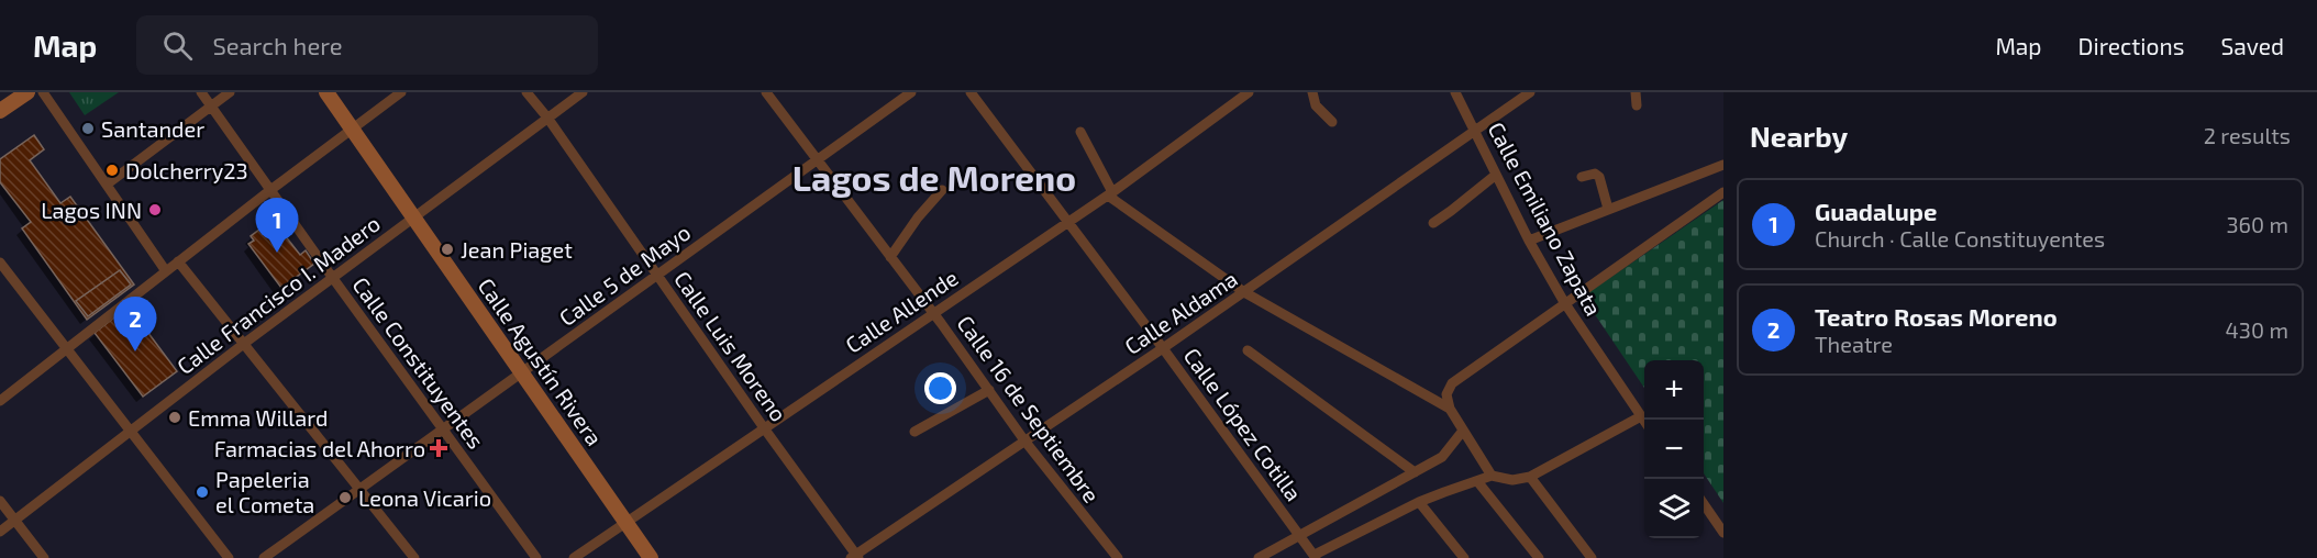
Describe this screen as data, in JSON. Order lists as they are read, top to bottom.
{
  "streets": {
    "main road": ["Calle Agustín Rivera"],
    "street": [
      "Calle Emiliano Zapata",
      "Calle 5 de Mayo",
      "Calle Francisco I. Madero",
      "Calle Allende",
      "Calle Aldama",
      "Calle Luis Moreno",
      "Calle Constituyentes",
      "Calle 16 de Septiembre",
      "Calle López Cotilla"
    ]
  },
  "crossings": [
    ["Calle Emiliano Zapata", "Calle Aldama"],
    ["Calle 5 de Mayo", "Calle Luis Moreno"],
    ["Calle 5 de Mayo", "Calle Agustín Rivera"],
    ["Calle 5 de Mayo", "Calle Constituyentes"],
    ["Calle 5 de Mayo", "Calle 16 de Septiembre"],
    ["Calle Francisco I. Madero", "Calle Luis Moreno"],
    ["Calle Francisco I. Madero", "Calle Agustín Rivera"],
    ["Calle Francisco I. Madero", "Calle Constituyentes"],
    ["Calle Allende", "Calle Luis Moreno"],
    ["Calle Allende", "Calle Agustín Rivera"],
    ["Calle Allende", "Calle 16 de Septiembre"],
    ["Calle Allende", "Calle López Cotilla"],
    ["Calle Aldama", "Calle Luis Moreno"],
    ["Calle Aldama", "Calle 16 de Septiembre"],
    ["Calle Aldama", "Calle López Cotilla"]
  ],
  "districts": ["Lagos de Moreno"],
  "places": {
    "other": [
      "Santander",
      "Dolcherry23",
      "Lagos INN",
      "Jean Piaget",
      "Emma Willard",
      "Papeleria el Cometa",
      "Leona Vicario"
    ],
    "health": ["Farmacias del Ahorro"]
  },
  "page": {
    "header": "Map",
    "search": "Search here",
    "nav": ["Map", "Directions", "Saved"],
    "heading": ["Nearby", "2 results"],
    "list": [
      {
        "mark": "1",
        "name": "Guadalupe",
        "note": "Church · Calle Constituyentes",
        "value": "360 m"
      },
      {
        "mark": "2",
        "name": "Teatro Rosas Moreno",
        "note": "Theatre",
        "value": "430 m"
      }
    ],
    "pins": ["1", "2"],
    "map_buttons": ["+", "−"]
  }
}
